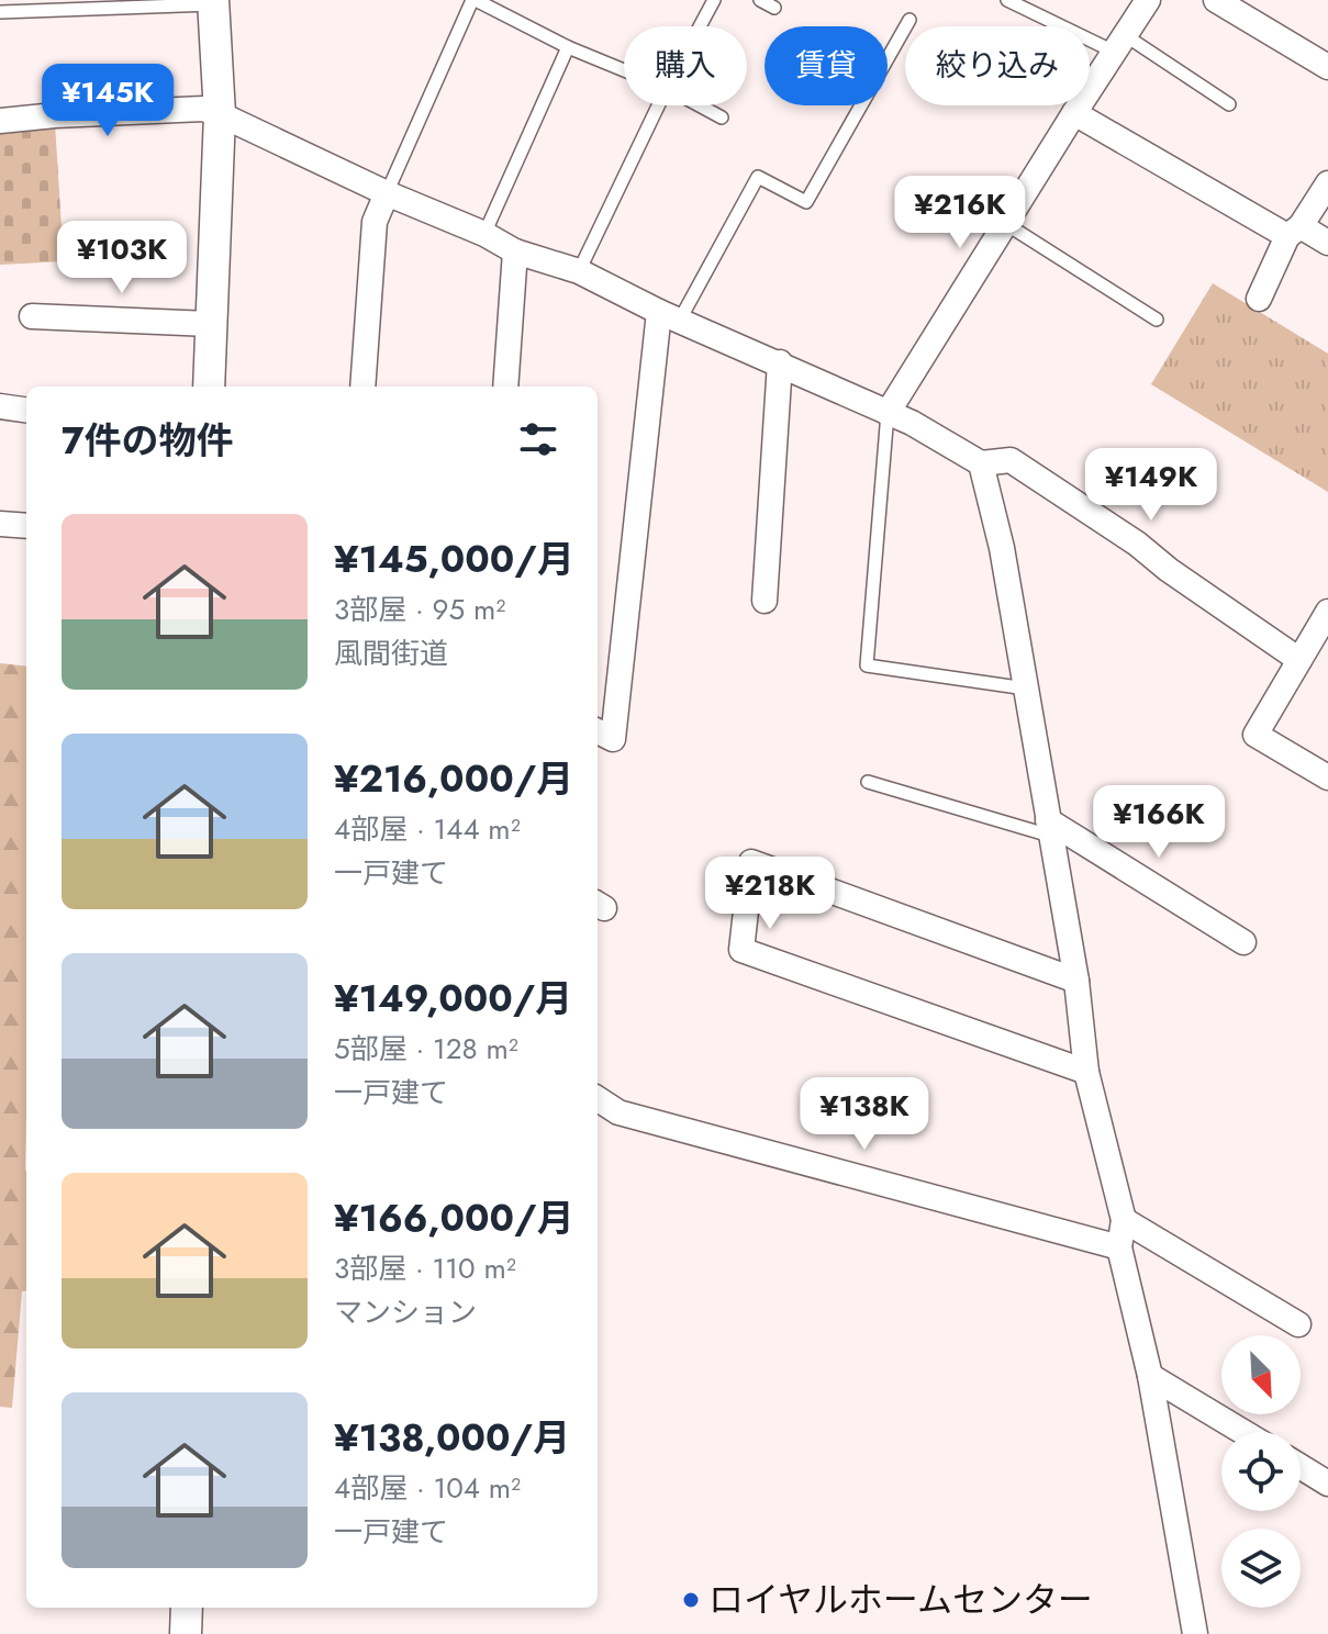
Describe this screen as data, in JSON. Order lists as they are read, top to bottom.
{
  "places": ["ロイヤルホームセンター"],
  "north": "bottom right",
  "page": {
    "chip": ["購入", "賃貸", "絞り込み"],
    "price": [
      "¥145K",
      "¥216K",
      "¥103K",
      "¥149K",
      "¥166K",
      "¥218K",
      "¥138K"
    ],
    "heading": "7件の物件",
    "list": [
      {
        "name": "¥145,000/月",
        "note": "3部屋 · 95 m² · 風間街道"
      },
      {
        "name": "¥216,000/月",
        "note": "4部屋 · 144 m² · 一戸建て"
      },
      {
        "name": "¥149,000/月",
        "note": "5部屋 · 128 m² · 一戸建て"
      },
      {
        "name": "¥166,000/月",
        "note": "3部屋 · 110 m² · マンション"
      },
      {
        "name": "¥138,000/月",
        "note": "4部屋 · 104 m² · 一戸建て"
      }
    ]
  }
}
